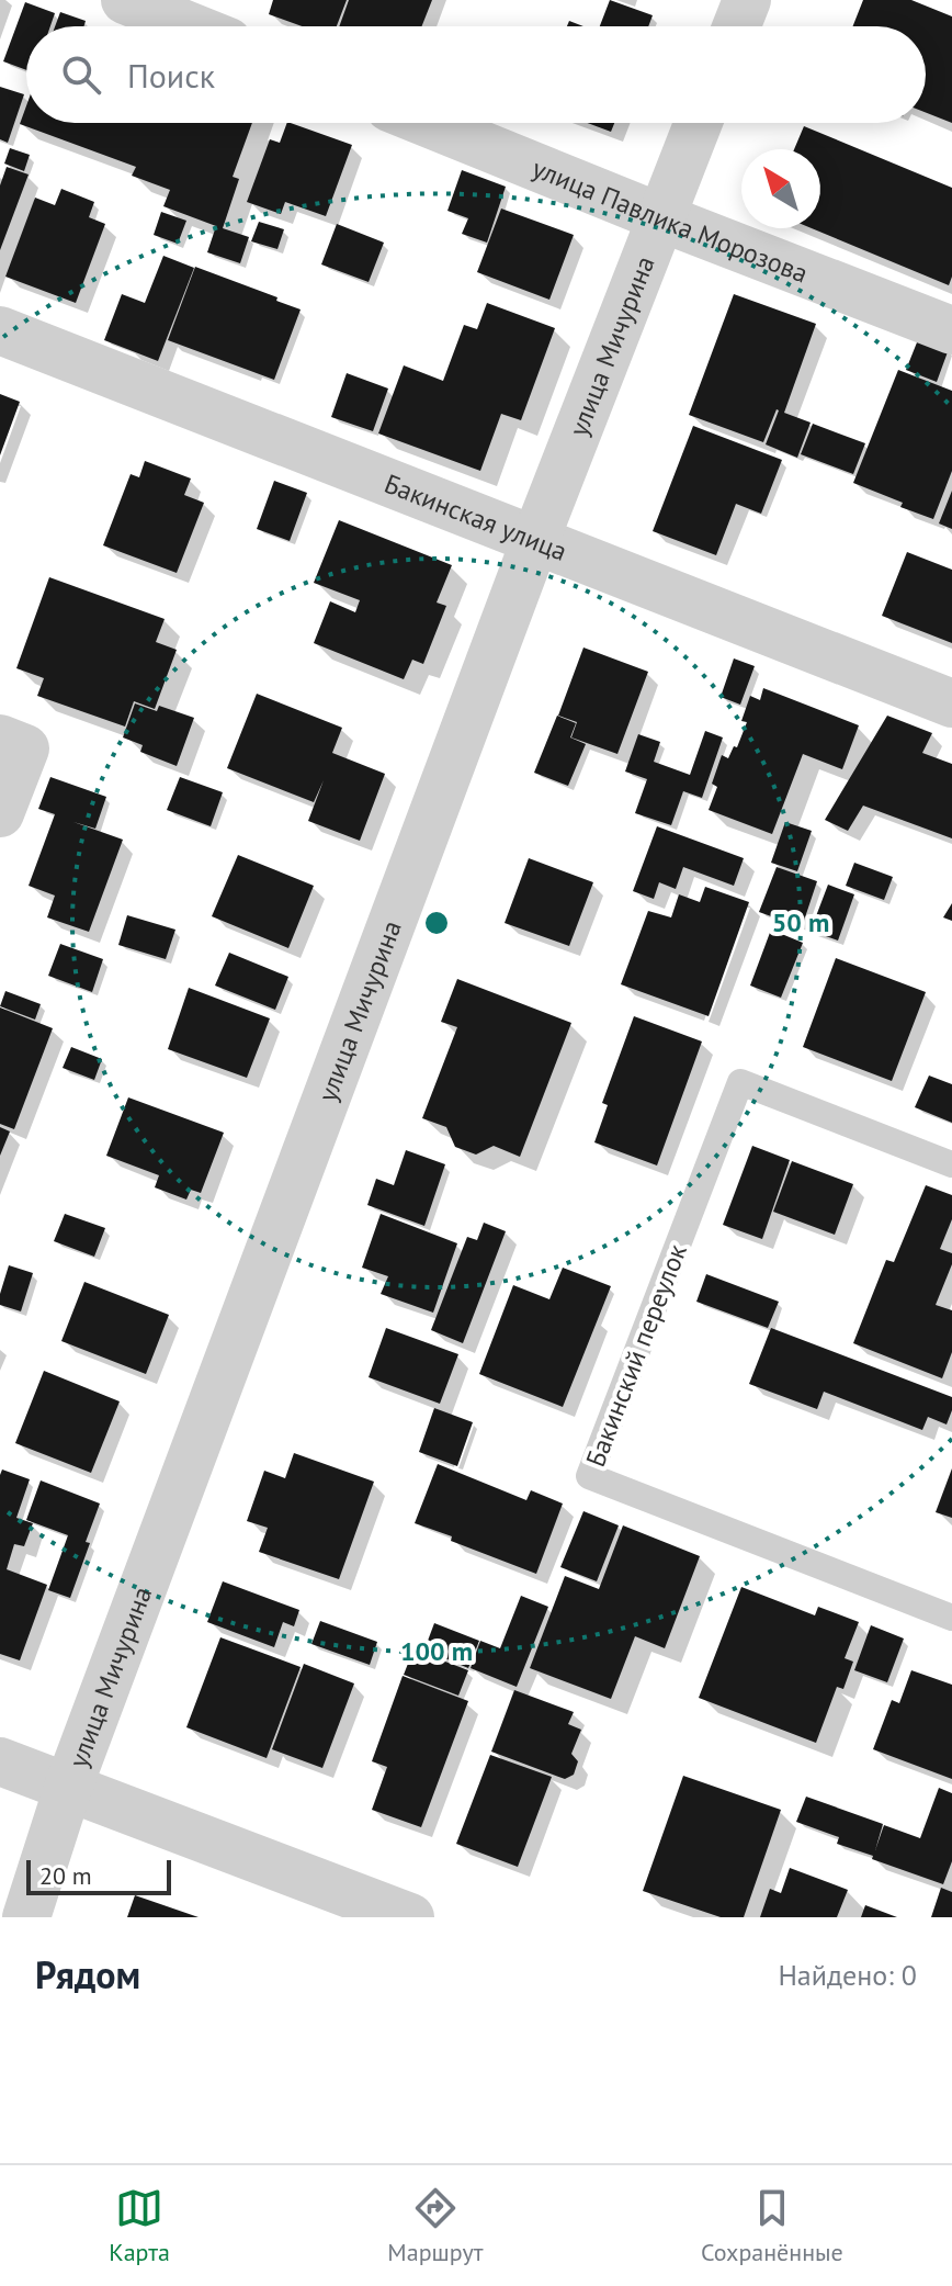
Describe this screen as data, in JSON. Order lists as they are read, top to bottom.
{
  "streets": {
    "street": ["улица Павлика Морозова", "улица Мичурина", "Бакинская улица"],
    "lane": ["Бакинский переулок"]
  },
  "crossings": [
    ["улица Павлика Морозова", "улица Мичурина"],
    ["улица Мичурина", "Бакинская улица"]
  ],
  "scale_bar": "20 m",
  "north": "top left",
  "page": {
    "search": "Поиск",
    "scale": "20 m",
    "heading": ["Рядом", "Найдено: 0"],
    "nav": ["Карта", "Маршрут", "Сохранённые"]
  },
  "rings": ["50 m", "100 m"]
}
